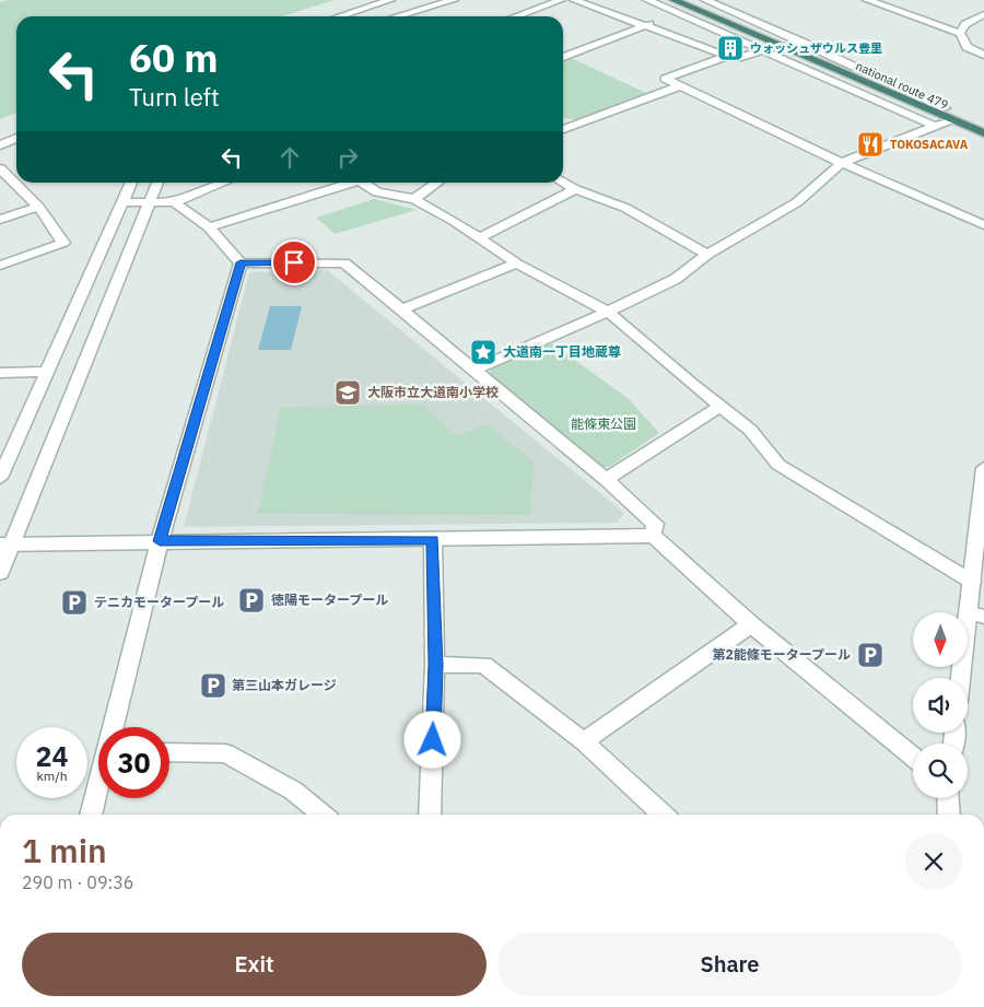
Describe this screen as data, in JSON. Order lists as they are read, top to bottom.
{
  "streets": {
    "highway": ["national route 479"]
  },
  "parks": ["能條東公園"],
  "places": {
    "building": ["ウォッシュザウルス豊里"],
    "restaurant": ["TOKOSACAVA"],
    "place": ["大道南一丁目地蔵尊"],
    "school or university": ["大阪市立大道南小学校"],
    "parking": [
      "徳陽モータープール",
      "テニカモータープール",
      "第2能條モータープール",
      "第三山本ガレージ"
    ]
  },
  "north": "bottom",
  "page": {
    "turn": ["60 m", "Turn left"],
    "speed": "24 km/h",
    "limit": "30",
    "heading": ["1 min", "290 m · 09:36"],
    "buttons": ["Exit", "Share"]
  }
}
